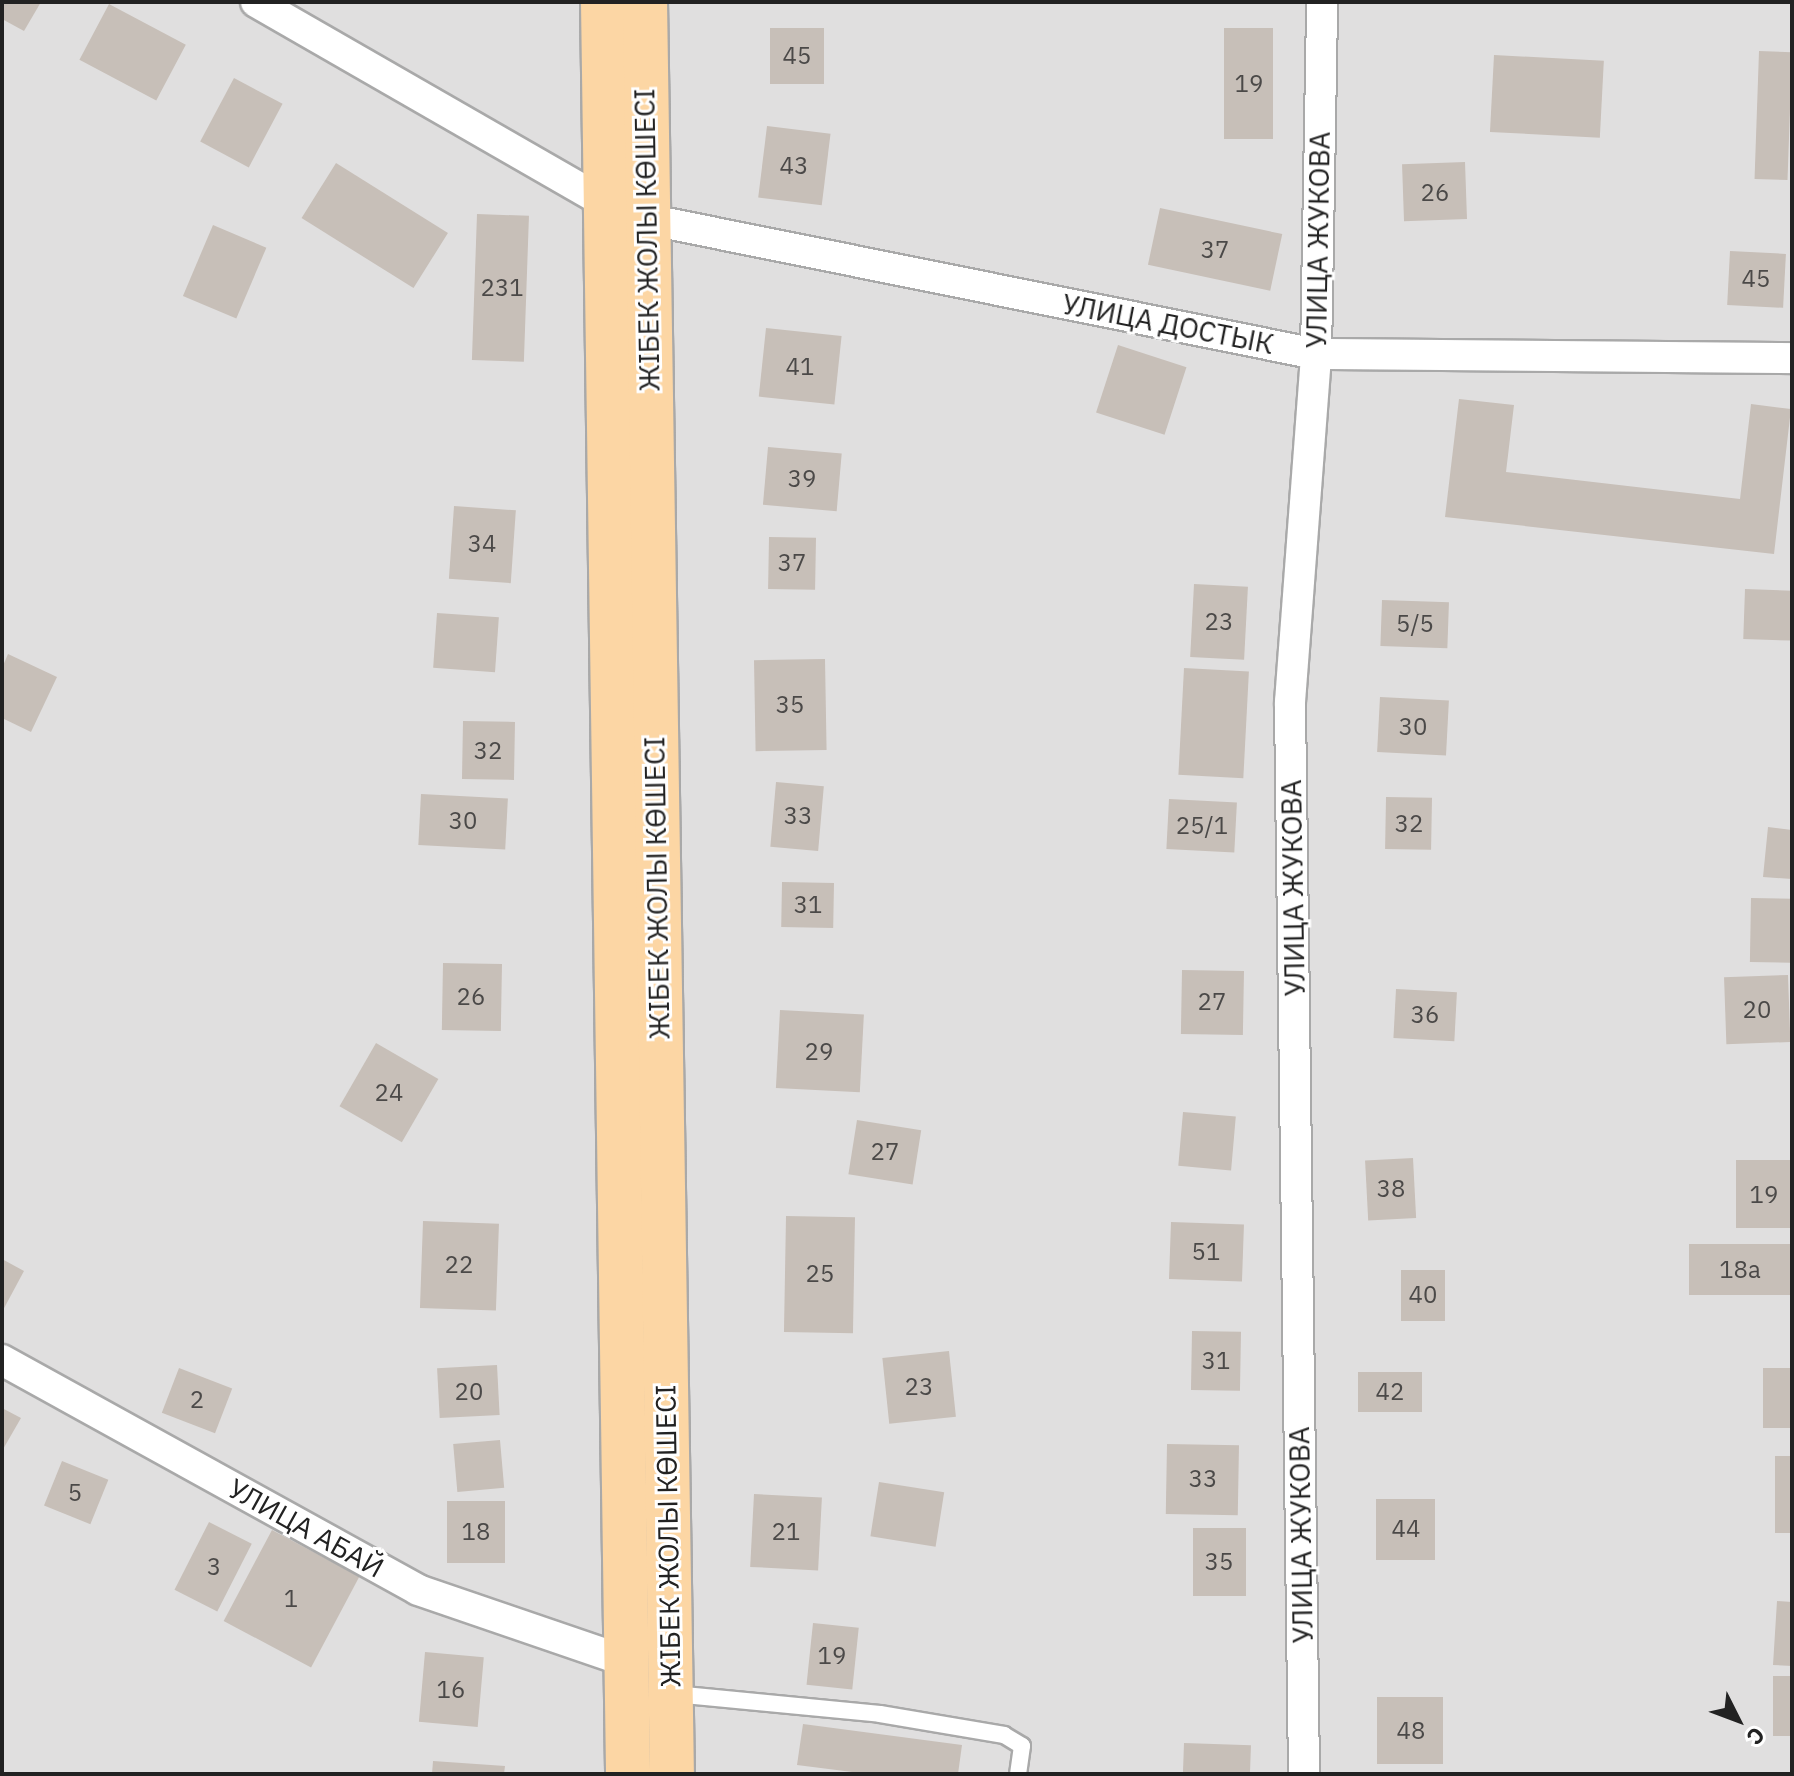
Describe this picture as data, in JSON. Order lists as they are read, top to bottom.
{
  "streets": {
    "main road": ["ЖІБЕК ЖОЛЫ КӨШЕСІ"],
    "street": ["УЛИЦА ЖУКОВА", "УЛИЦА ДОСТЫК", "УЛИЦА АБАЙ"]
  },
  "crossings": [
    ["ЖІБЕК ЖОЛЫ КӨШЕСІ", "УЛИЦА ДОСТЫК"],
    ["ЖІБЕК ЖОЛЫ КӨШЕСІ", "УЛИЦА АБАЙ"],
    ["УЛИЦА ЖУКОВА", "УЛИЦА ДОСТЫК"]
  ],
  "house_numbers": [
    "45",
    "19",
    "43",
    "26",
    "37",
    "45",
    "231",
    "41",
    "39",
    "34",
    "37",
    "23",
    "5/5",
    "35",
    "30",
    "32",
    "33",
    "30",
    "32",
    "25/1",
    "31",
    "26",
    "27",
    "20",
    "36",
    "29",
    "24",
    "27",
    "38",
    "19",
    "51",
    "22",
    "18а",
    "25",
    "40",
    "31",
    "23",
    "20",
    "42",
    "2",
    "33",
    "5",
    "44",
    "18",
    "21",
    "35",
    "3",
    "1",
    "19",
    "16",
    "48"
  ],
  "north": "bottom right"
}
